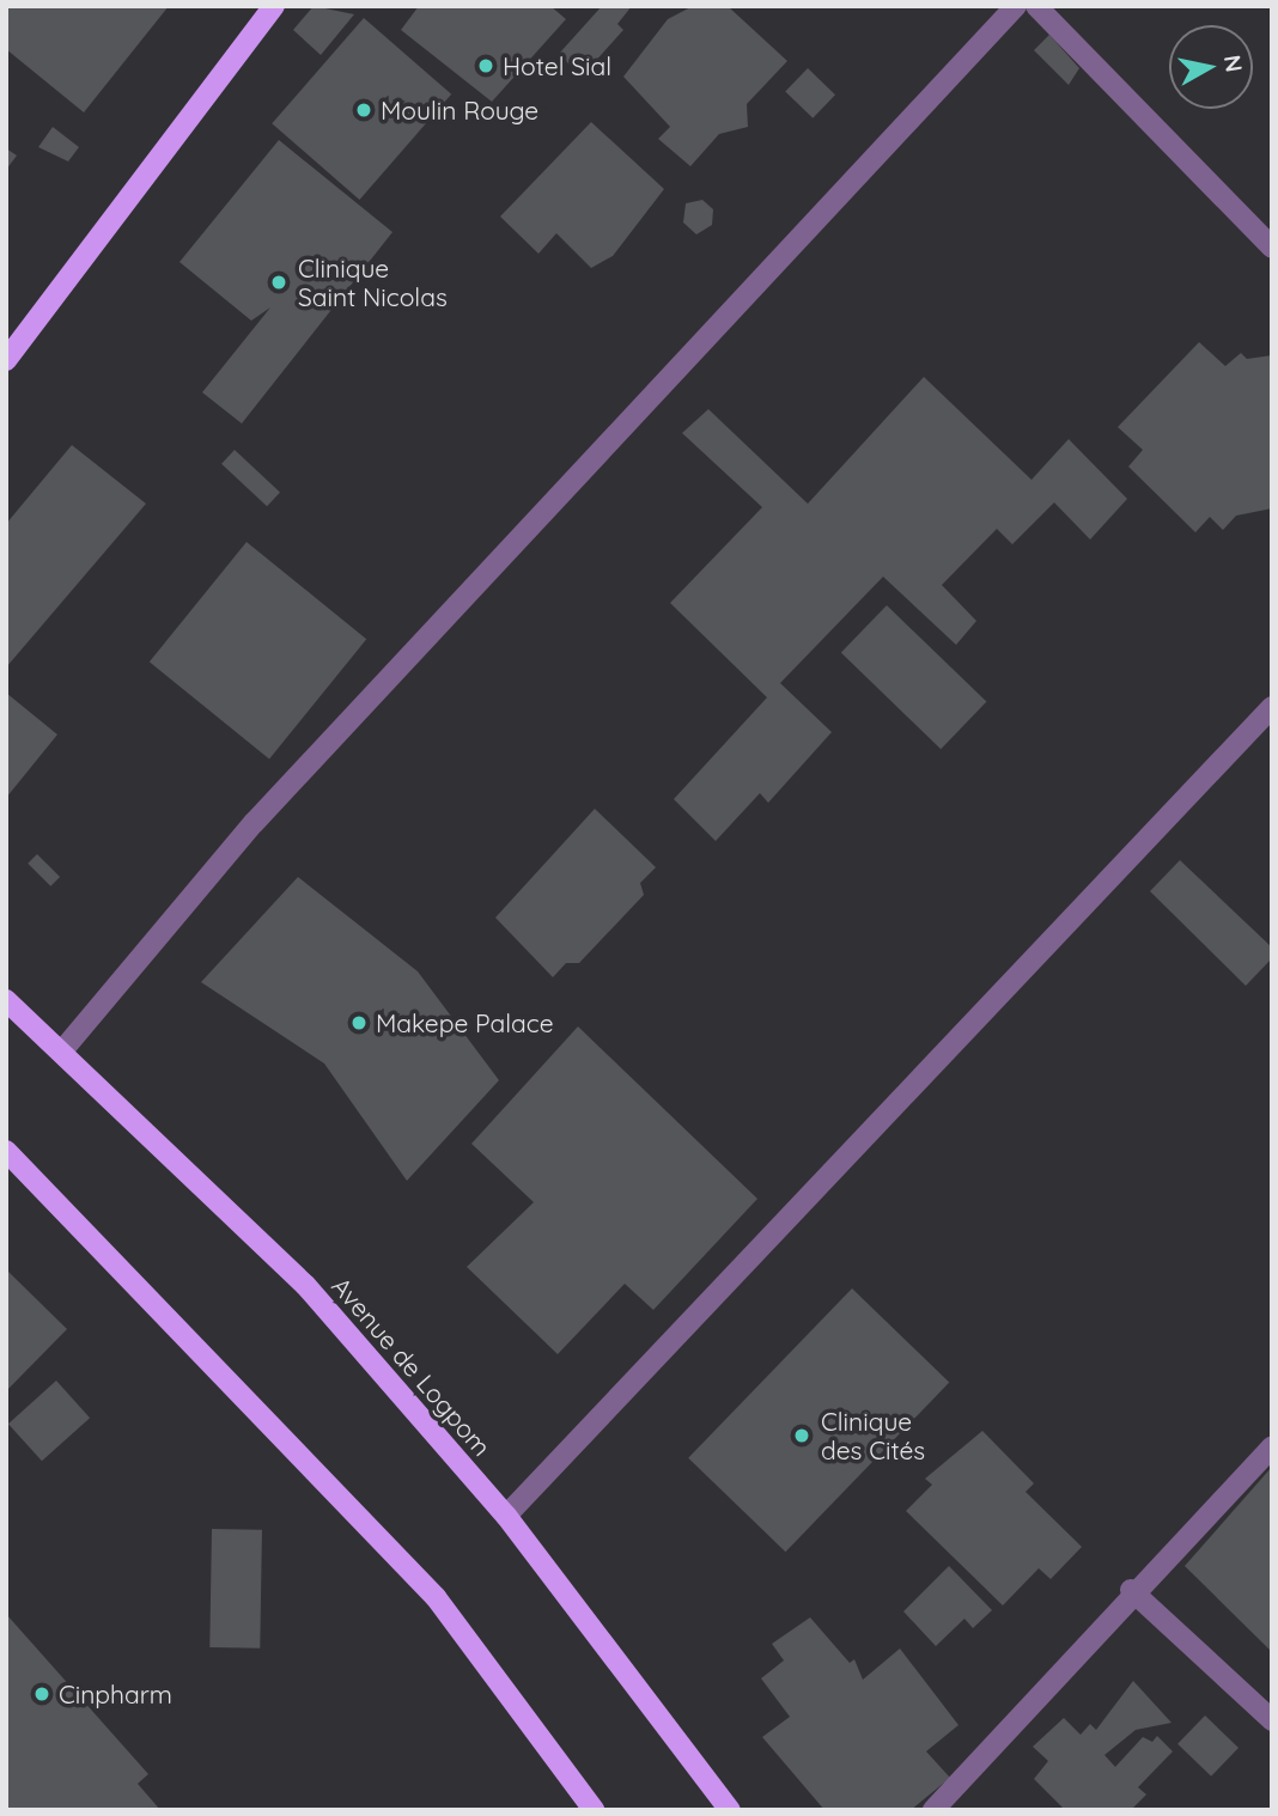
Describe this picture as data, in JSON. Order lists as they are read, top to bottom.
{
  "streets": {
    "main road": ["Avenue de Logpom"]
  },
  "places": [
    "Hotel Sial",
    "Moulin Rouge",
    "Clinique Saint Nicolas",
    "Makepe Palace",
    "Clinique des Cités",
    "Cinpharm"
  ],
  "north": "right"
}
